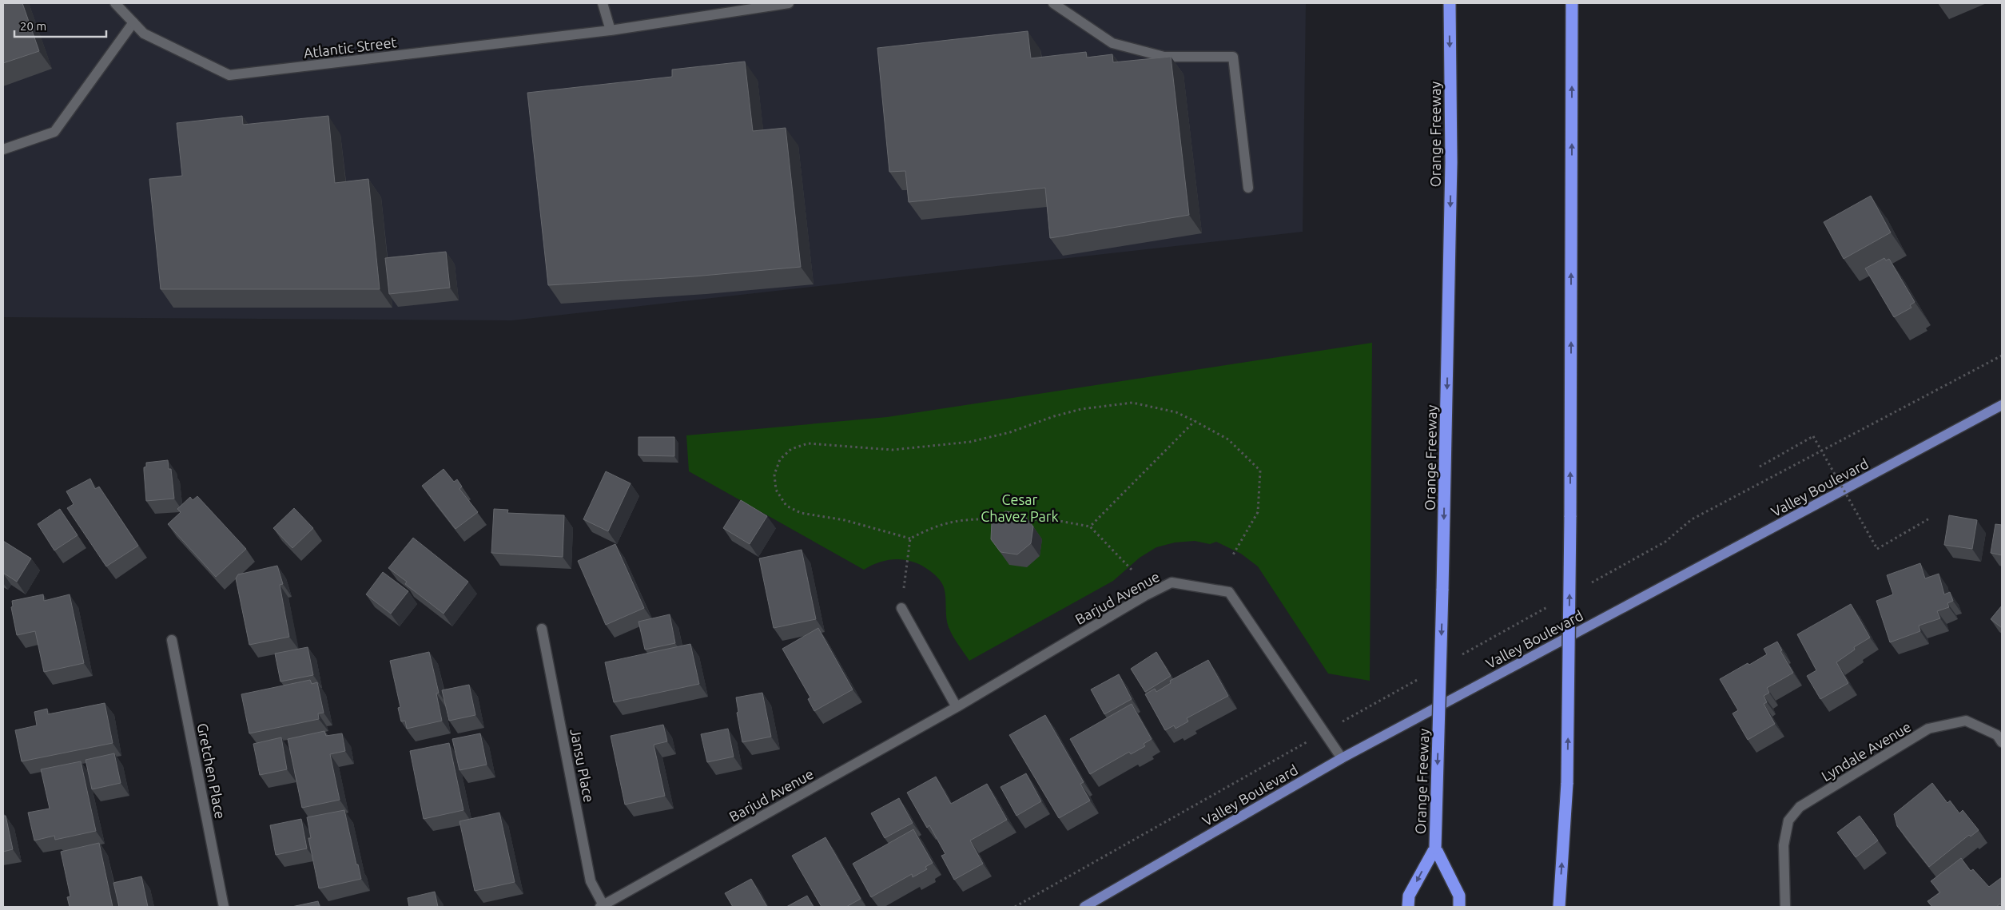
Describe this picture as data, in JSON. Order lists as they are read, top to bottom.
{
  "streets": {
    "highway": ["Orange Freeway"],
    "main road": ["Valley Boulevard"],
    "street": [
      "Atlantic Street",
      "Barjud Avenue",
      "Lyndale Avenue",
      "Jansu Place",
      "Gretchen Place"
    ]
  },
  "crossings": [
    ["Valley Boulevard", "Barjud Avenue"],
    ["Barjud Avenue", "Jansu Place"]
  ],
  "one_way": ["Orange Freeway"],
  "parks": ["Cesar Chavez Park"],
  "scale_bar": "20 m"
}
